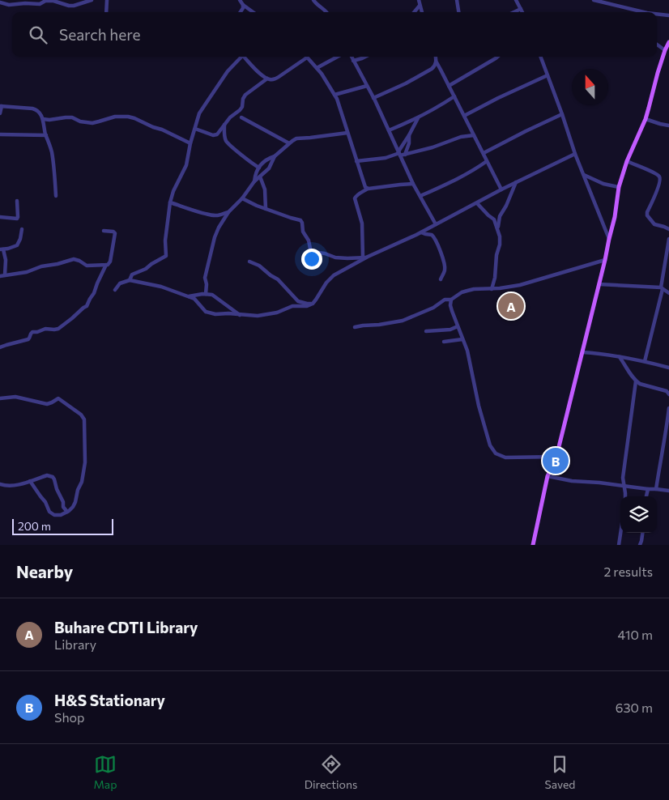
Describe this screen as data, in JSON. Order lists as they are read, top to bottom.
{
  "scale_bar": "200 m",
  "north": "top",
  "page": {
    "search": "Search here",
    "pins": ["A", "B"],
    "scale": "200 m",
    "heading": ["Nearby", "2 results"],
    "list": [
      {
        "mark": "A",
        "name": "Buhare CDTI Library",
        "note": "Library",
        "value": "410 m"
      },
      {
        "mark": "B",
        "name": "H&S Stationary",
        "note": "Shop",
        "value": "630 m"
      }
    ],
    "nav": ["Map", "Directions", "Saved"]
  }
}
